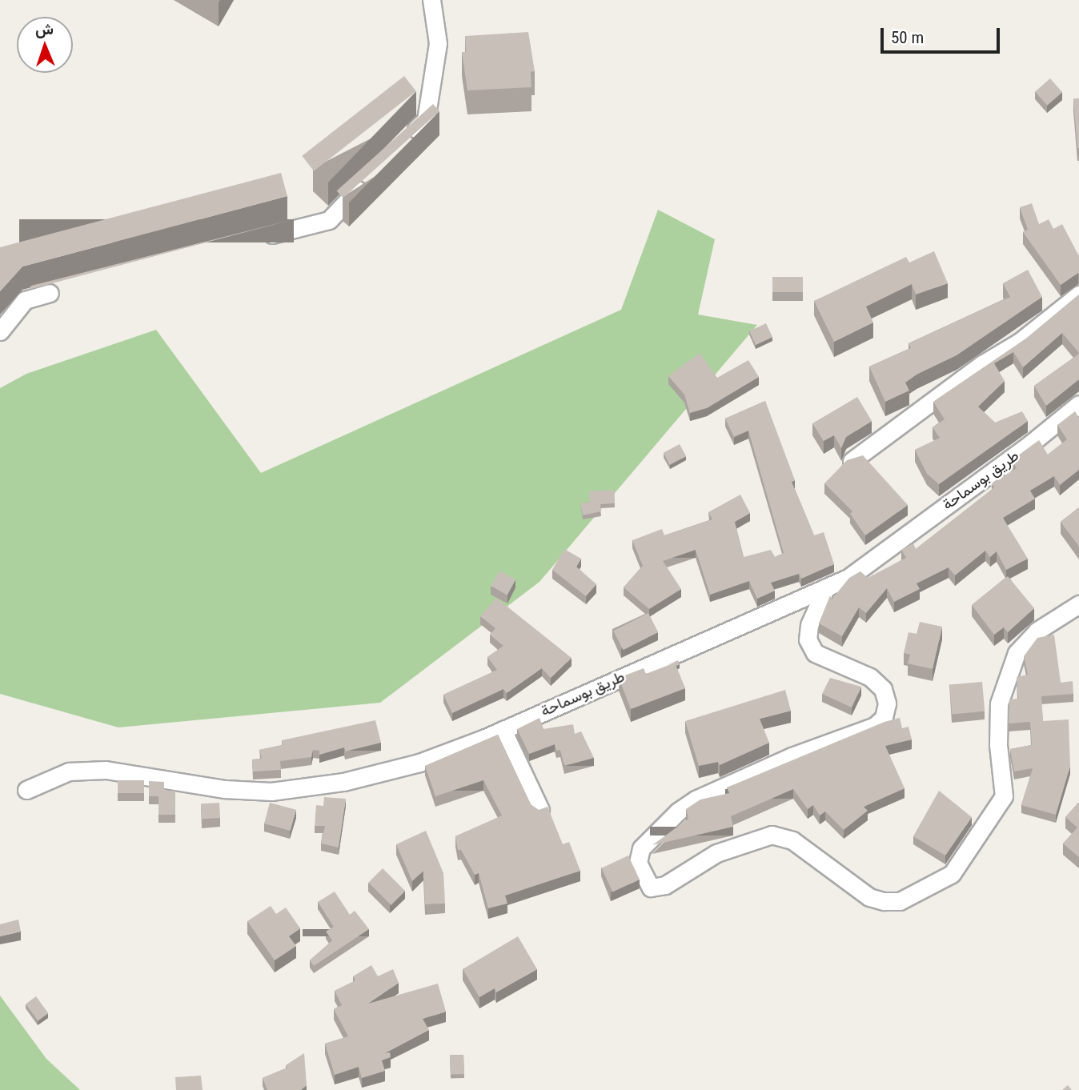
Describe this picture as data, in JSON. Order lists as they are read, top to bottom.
{
  "streets": {
    "street": ["طريق بوسماحة"]
  },
  "scale_bar": "50 m",
  "north": "top"
}
